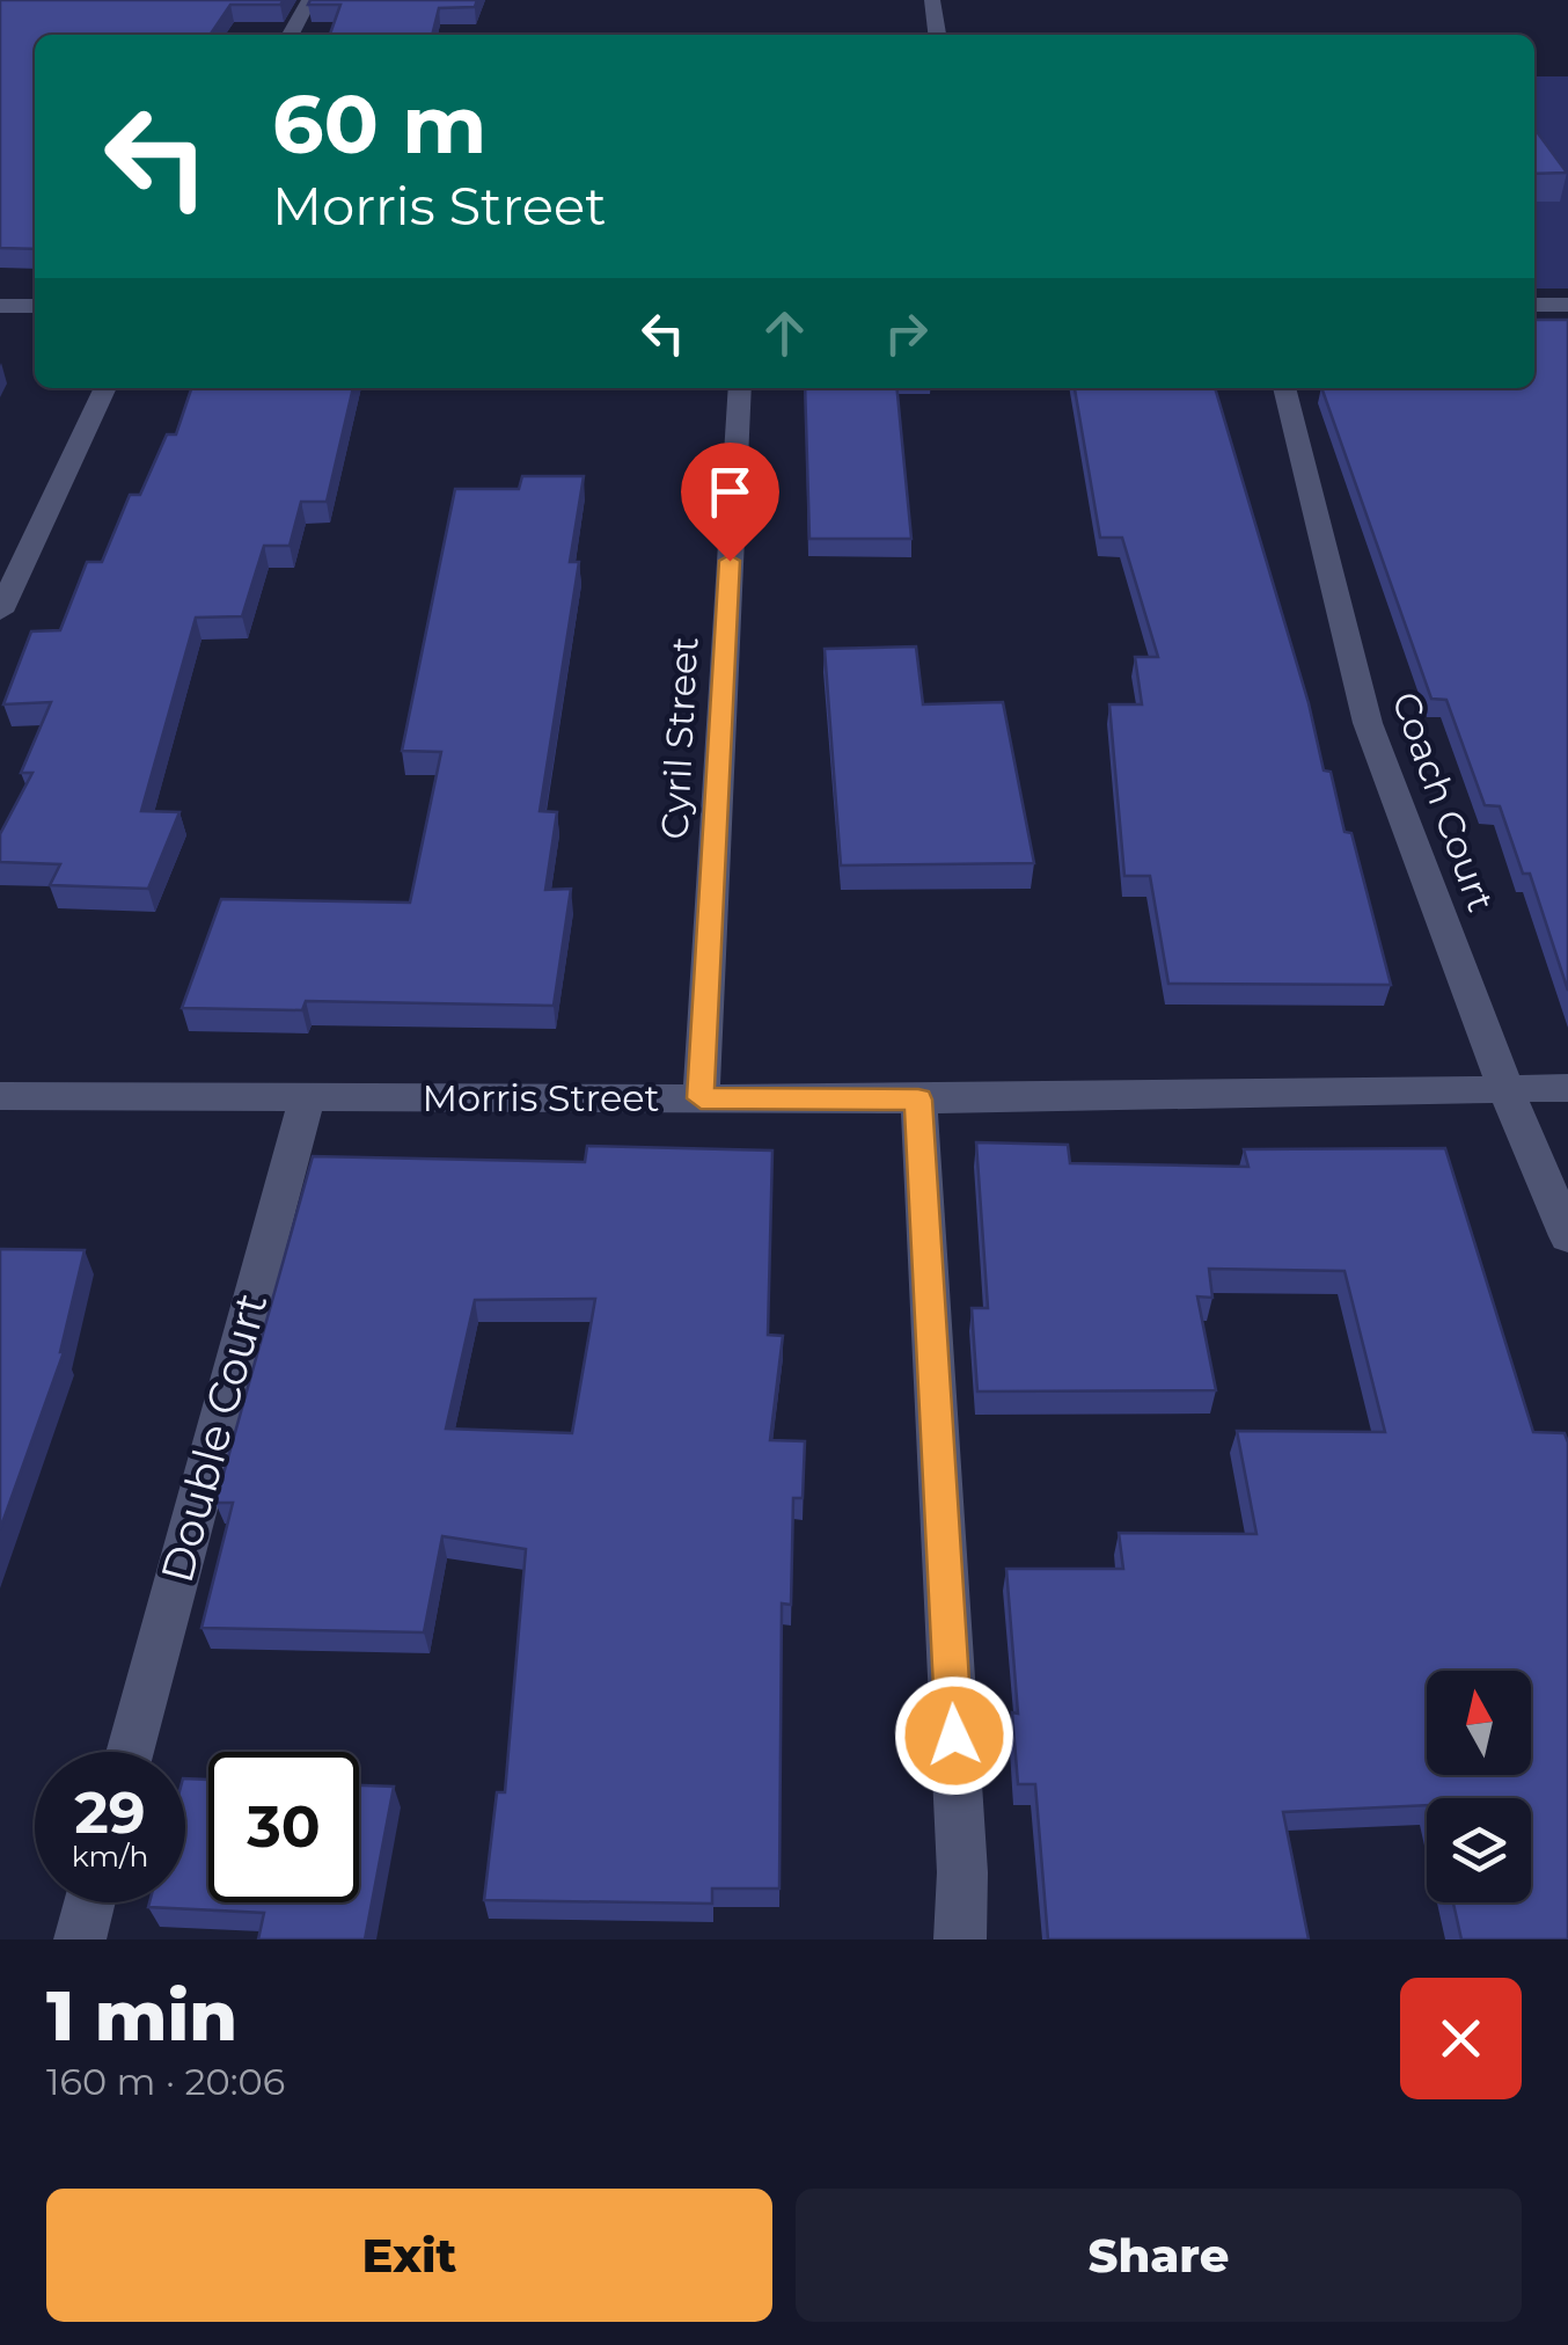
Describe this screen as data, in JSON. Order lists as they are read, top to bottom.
{
  "streets": {
    "street": [
      "Cyril Street",
      "Coach Court",
      "Morris Street",
      "Double Court"
    ]
  },
  "crossings": [
    ["Cyril Street", "Morris Street"],
    ["Coach Court", "Morris Street"],
    ["Morris Street", "Double Court"]
  ],
  "north": "top",
  "page": {
    "turn": ["60 m", "Morris Street"],
    "speed": "29 km/h",
    "limit": "30",
    "heading": ["1 min", "160 m · 20:06"],
    "buttons": ["Exit", "Share"]
  }
}
